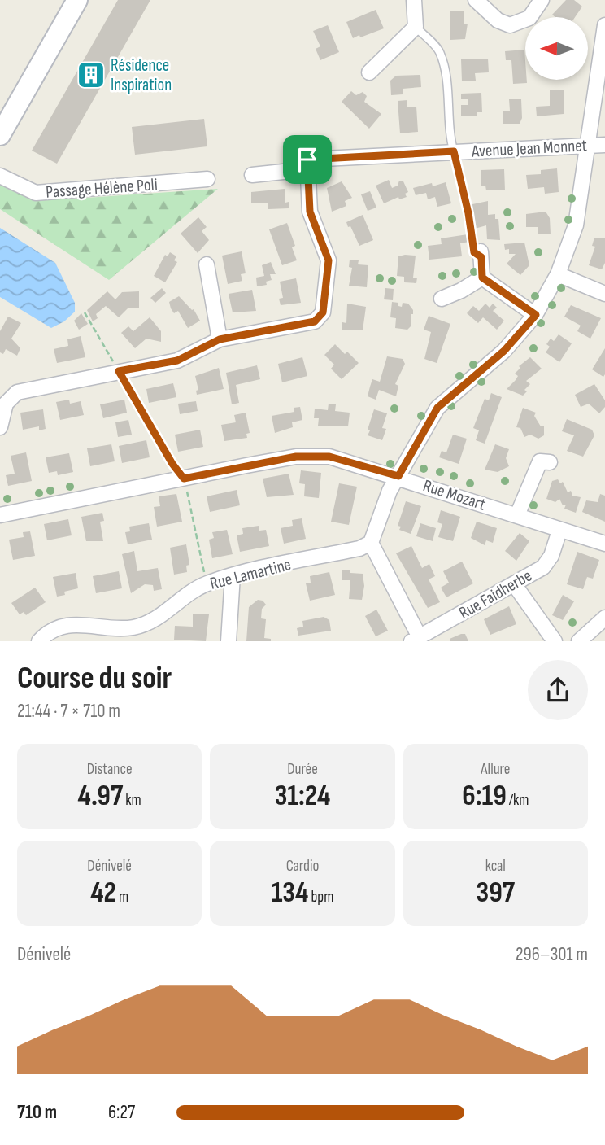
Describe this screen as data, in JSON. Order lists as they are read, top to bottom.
{
  "streets": {
    "street": [
      "Avenue Jean Monnet",
      "Passage Hélène Poli",
      "Rue Mozart",
      "Rue Lamartine",
      "Rue Faidherbe"
    ]
  },
  "crossings": [
    ["Rue Mozart", "Rue Faidherbe"]
  ],
  "places": {
    "building": ["Résidence Inspiration"]
  },
  "north": "left",
  "page": {
    "heading": ["Course du soir", "21:44 · 7 × 710 m"],
    "stats": [
      ["Distance", "4.97 km"],
      ["Durée", "31:24"],
      ["Allure", "6:19 /km"],
      ["Dénivelé", "42 m"],
      ["Cardio", "134 bpm"],
      ["kcal", "397"]
    ],
    "chart": ["Dénivelé", "296–301 m"],
    "list": [
      {
        "name": "710 m",
        "note": "6:27"
      }
    ]
  }
}
